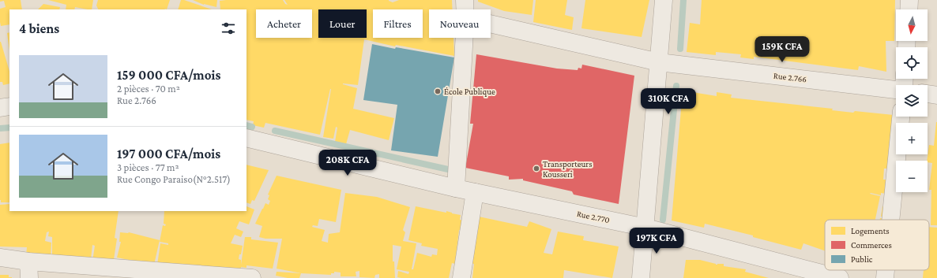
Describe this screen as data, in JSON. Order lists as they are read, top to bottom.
{
  "streets": {
    "street": ["Rue 2.766", "Rue 2.770"]
  },
  "places": ["École Publique", "Transporteurs Kousseri"],
  "legend": ["Logements", "Commerces", "Public"],
  "north": "bottom",
  "page": {
    "map_buttons": ["+", "−"],
    "chip": [
      "Acheter",
      "Louer",
      "Filtres",
      "Nouveau"
    ],
    "heading": "4 biens",
    "price": [
      "159K CFA",
      "310K CFA",
      "208K CFA",
      "197K CFA"
    ],
    "list": [
      {
        "name": "159 000 CFA/mois",
        "note": "2 pièces · 70 m² · Rue 2.766"
      },
      {
        "name": "197 000 CFA/mois",
        "note": "3 pièces · 77 m² · Rue Congo Paraiso(N°2.517)"
      }
    ]
  }
}
